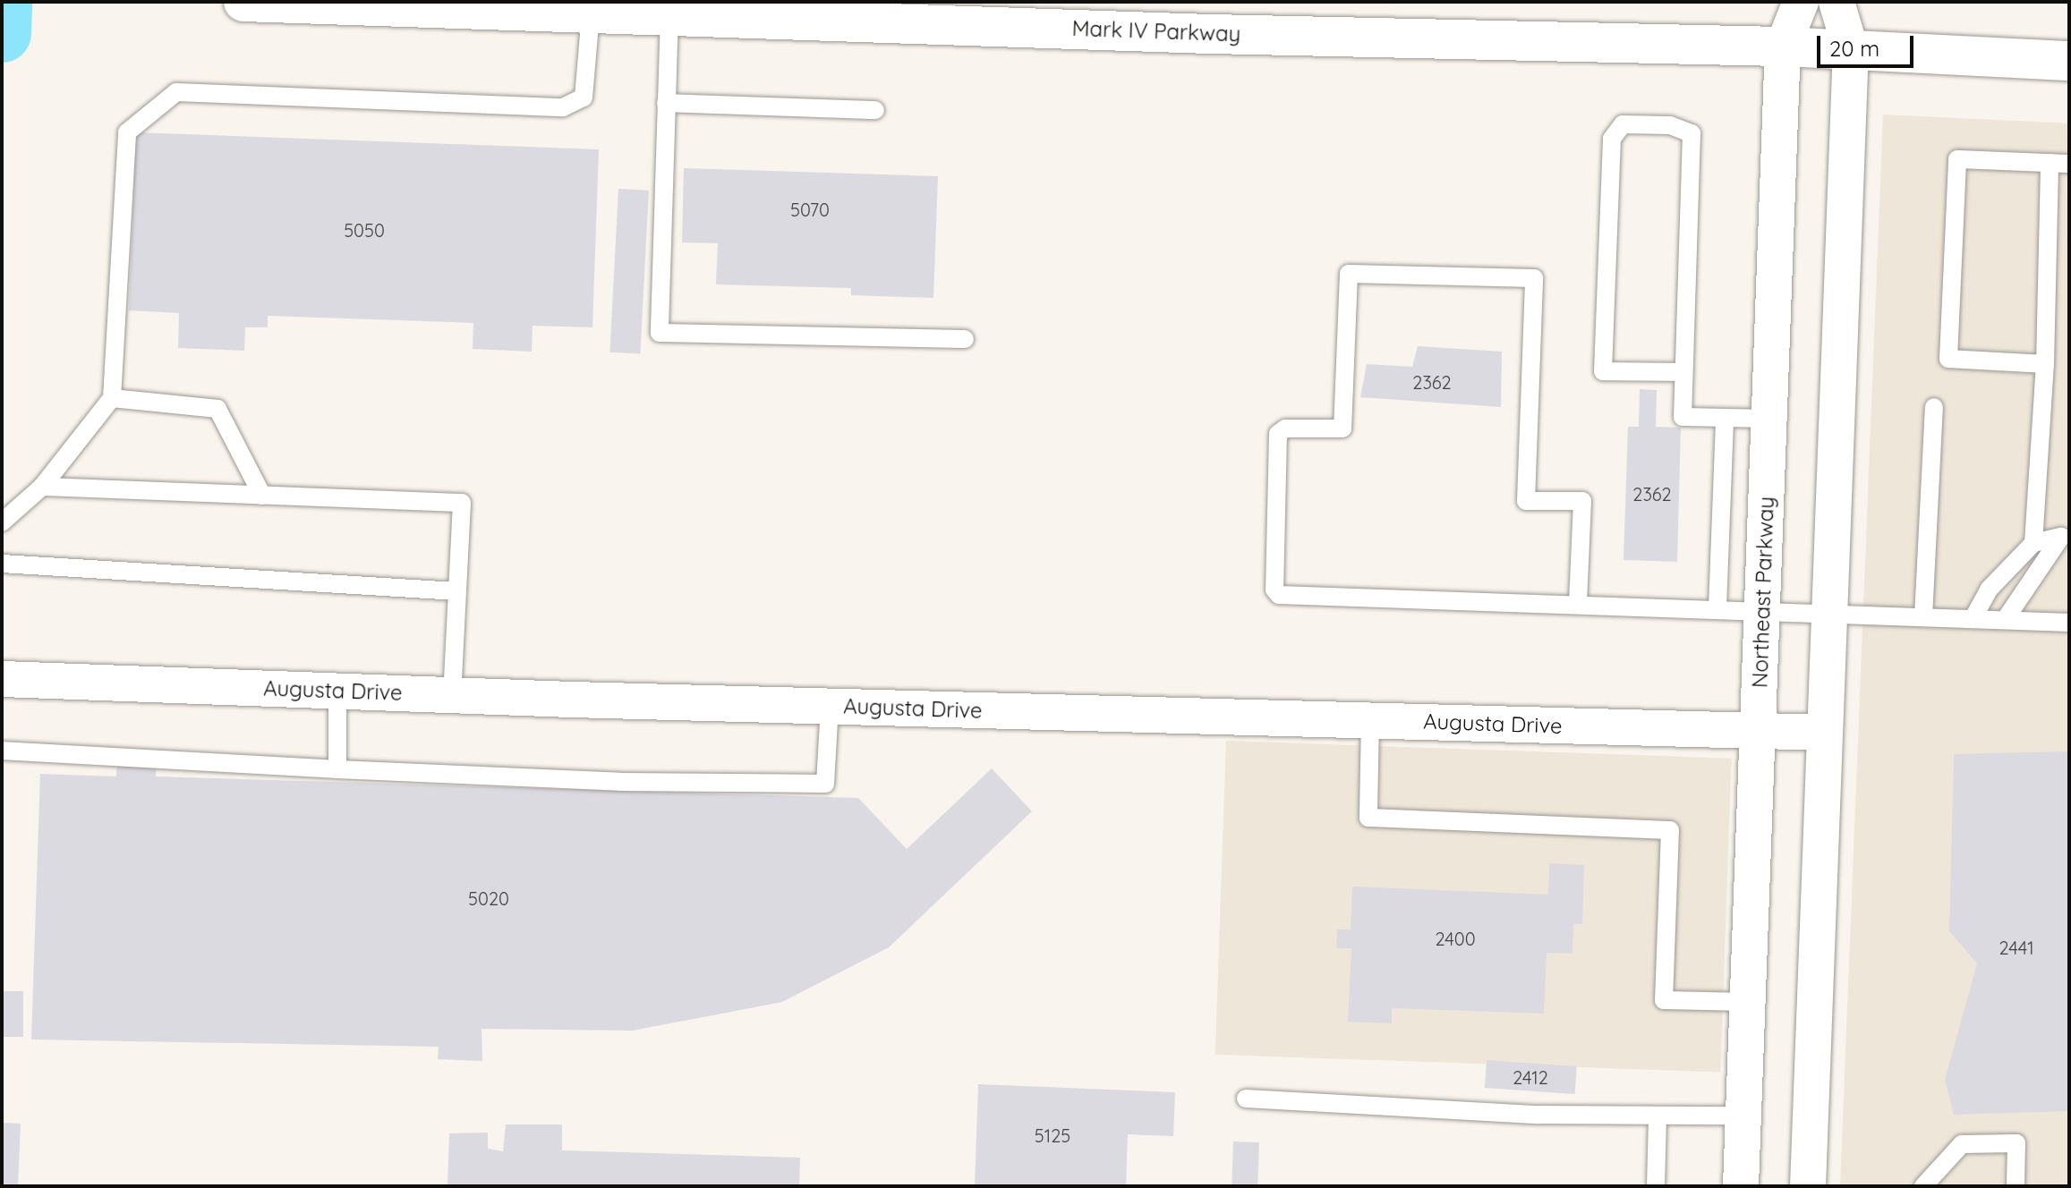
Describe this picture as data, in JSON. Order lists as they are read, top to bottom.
{
  "streets": {
    "main road": ["Mark IV Parkway"],
    "street": ["Northeast Parkway", "Augusta Drive"]
  },
  "crossings": [
    ["Mark IV Parkway", "Northeast Parkway"],
    ["Northeast Parkway", "Augusta Drive"]
  ],
  "house_numbers": [
    "5070",
    "5050",
    "2362",
    "2362",
    "5020",
    "2400",
    "2441",
    "2412",
    "5125"
  ],
  "scale_bar": "20 m"
}
